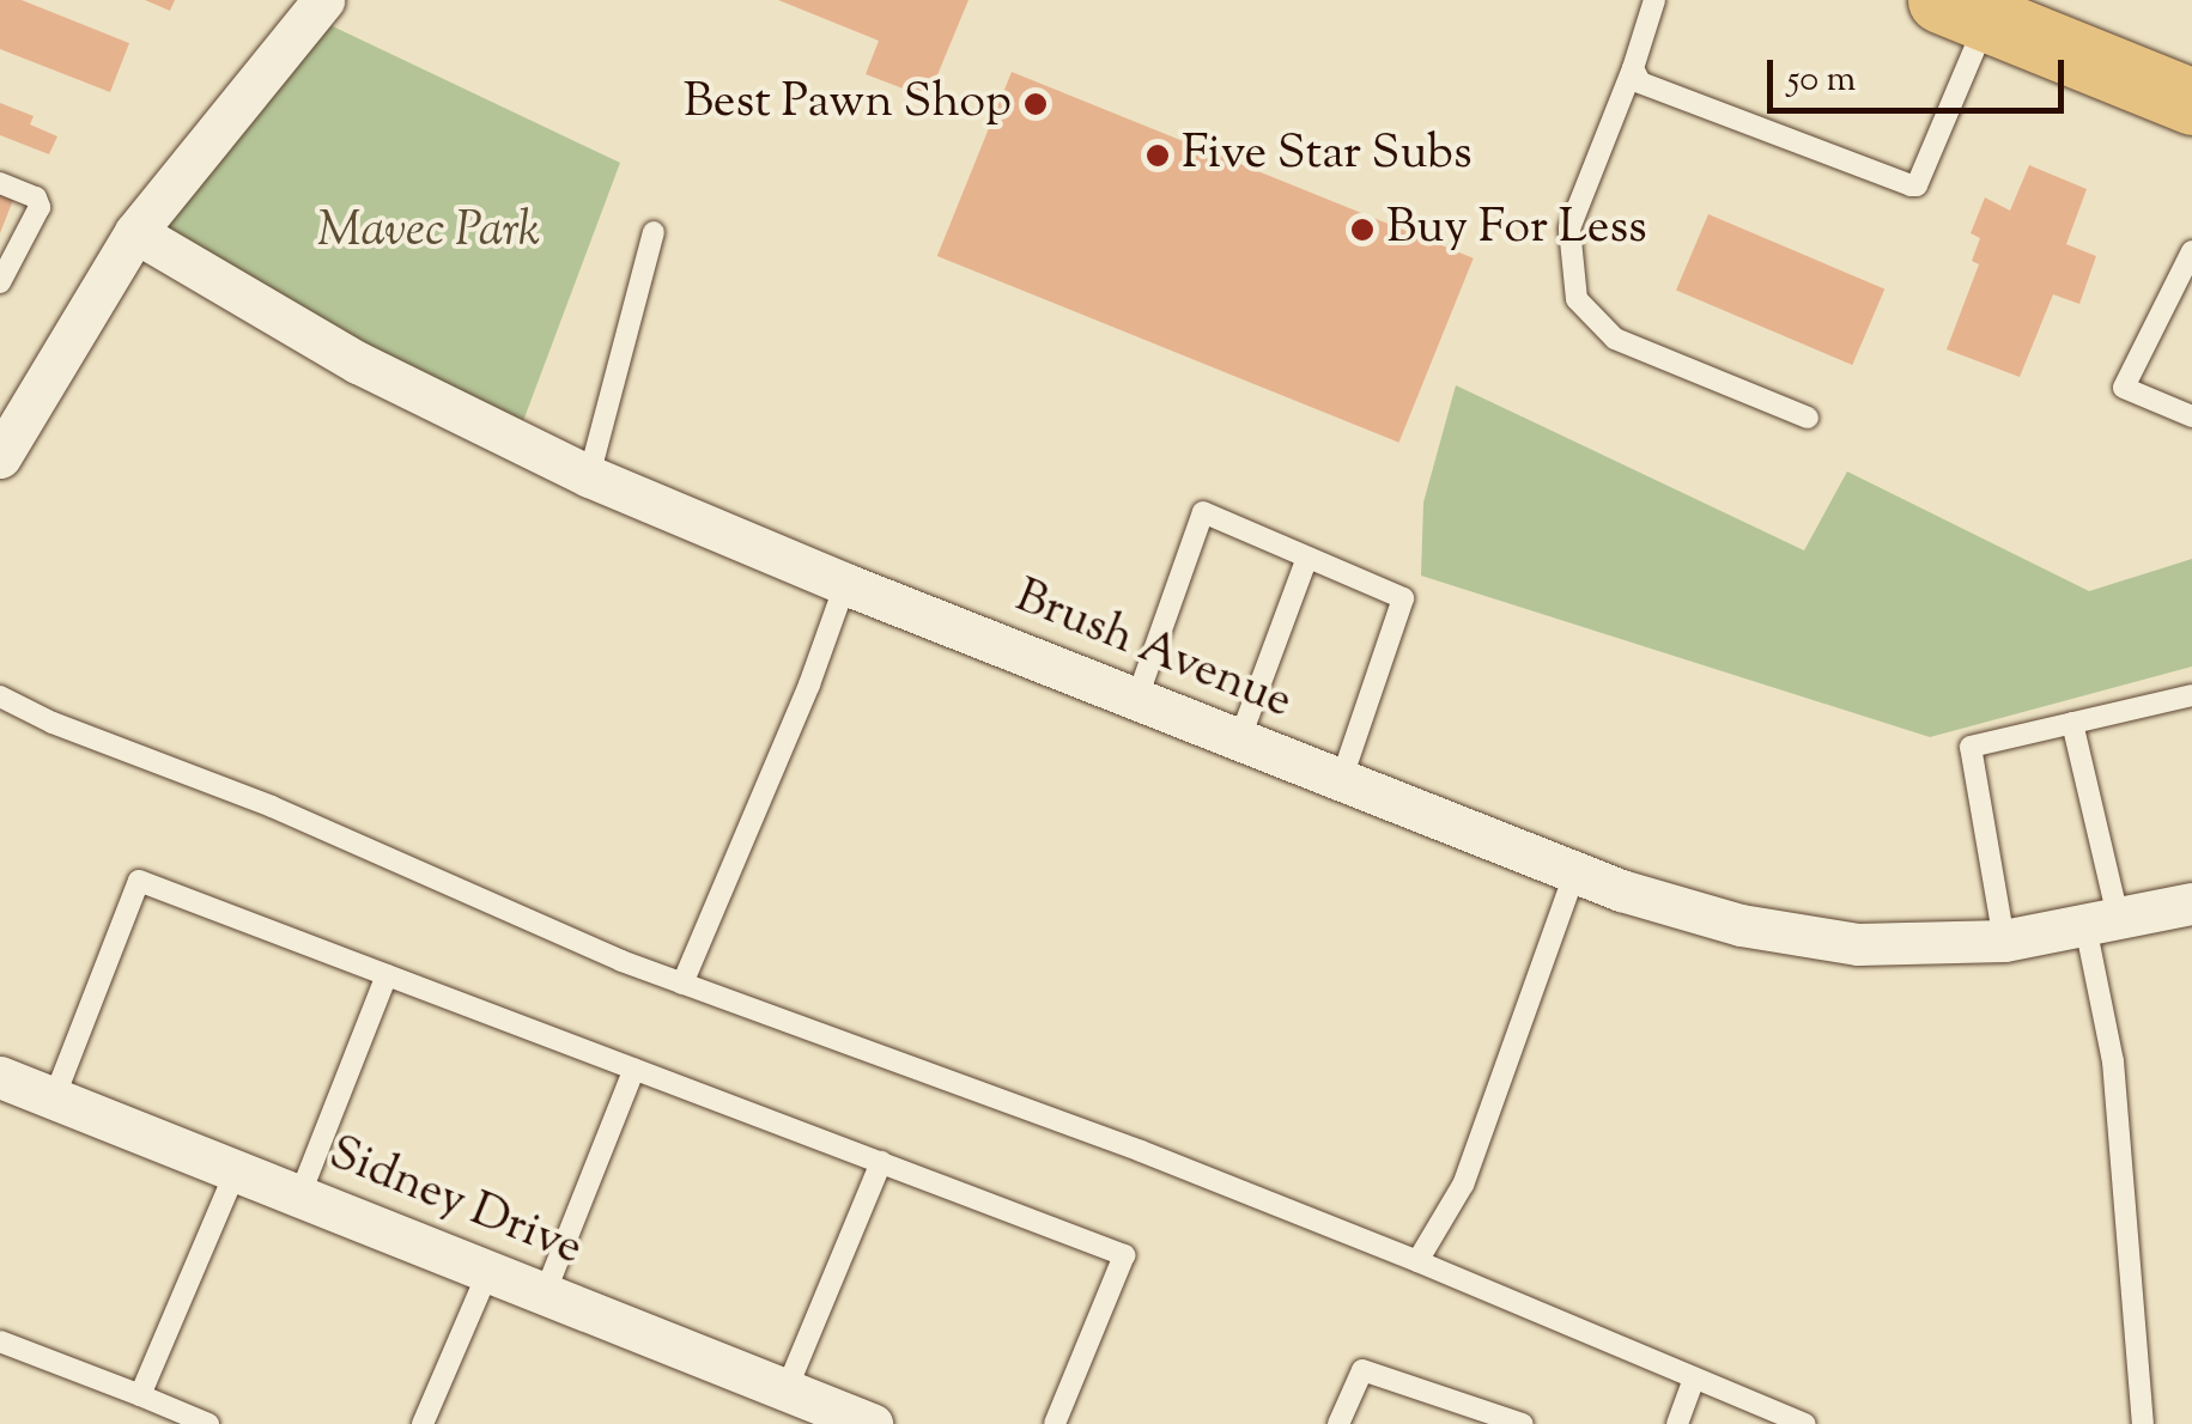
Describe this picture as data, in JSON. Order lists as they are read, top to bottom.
{
  "streets": {
    "street": ["Brush Avenue", "Sidney Drive"]
  },
  "parks": ["Mavec Park"],
  "places": ["Best Pawn Shop", "Five Star Subs", "Buy For Less"],
  "scale_bar": "50 m"
}
